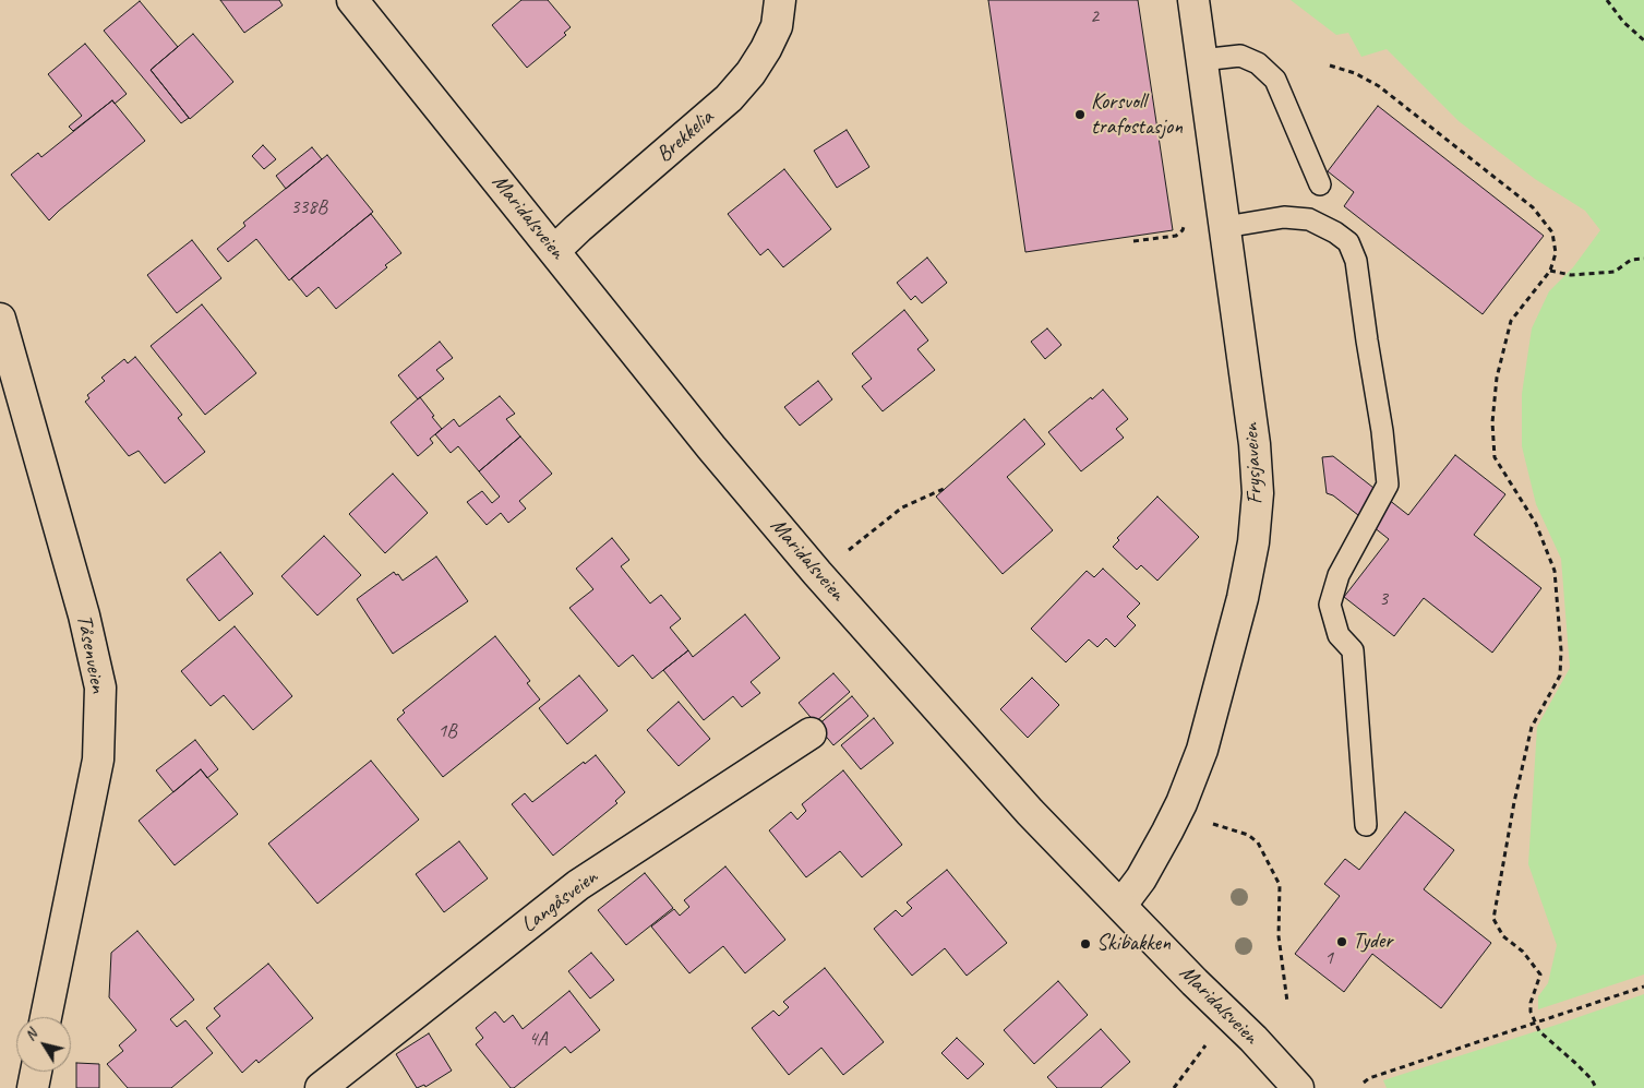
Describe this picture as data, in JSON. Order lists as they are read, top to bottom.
{
  "streets": {
    "street": [
      "Brekkelia",
      "Maridalsveien",
      "Frysjaveien",
      "Tåsenveien",
      "Langåsveien"
    ]
  },
  "crossings": [
    ["Brekkelia", "Maridalsveien"],
    ["Maridalsveien", "Frysjaveien"]
  ],
  "places": ["Korsvoll trafostasjon", "Tyder", "Skibakken"],
  "house_numbers": [
    "2",
    "338B",
    "3",
    "1B",
    "1",
    "4A"
  ],
  "north": "top left"
}
